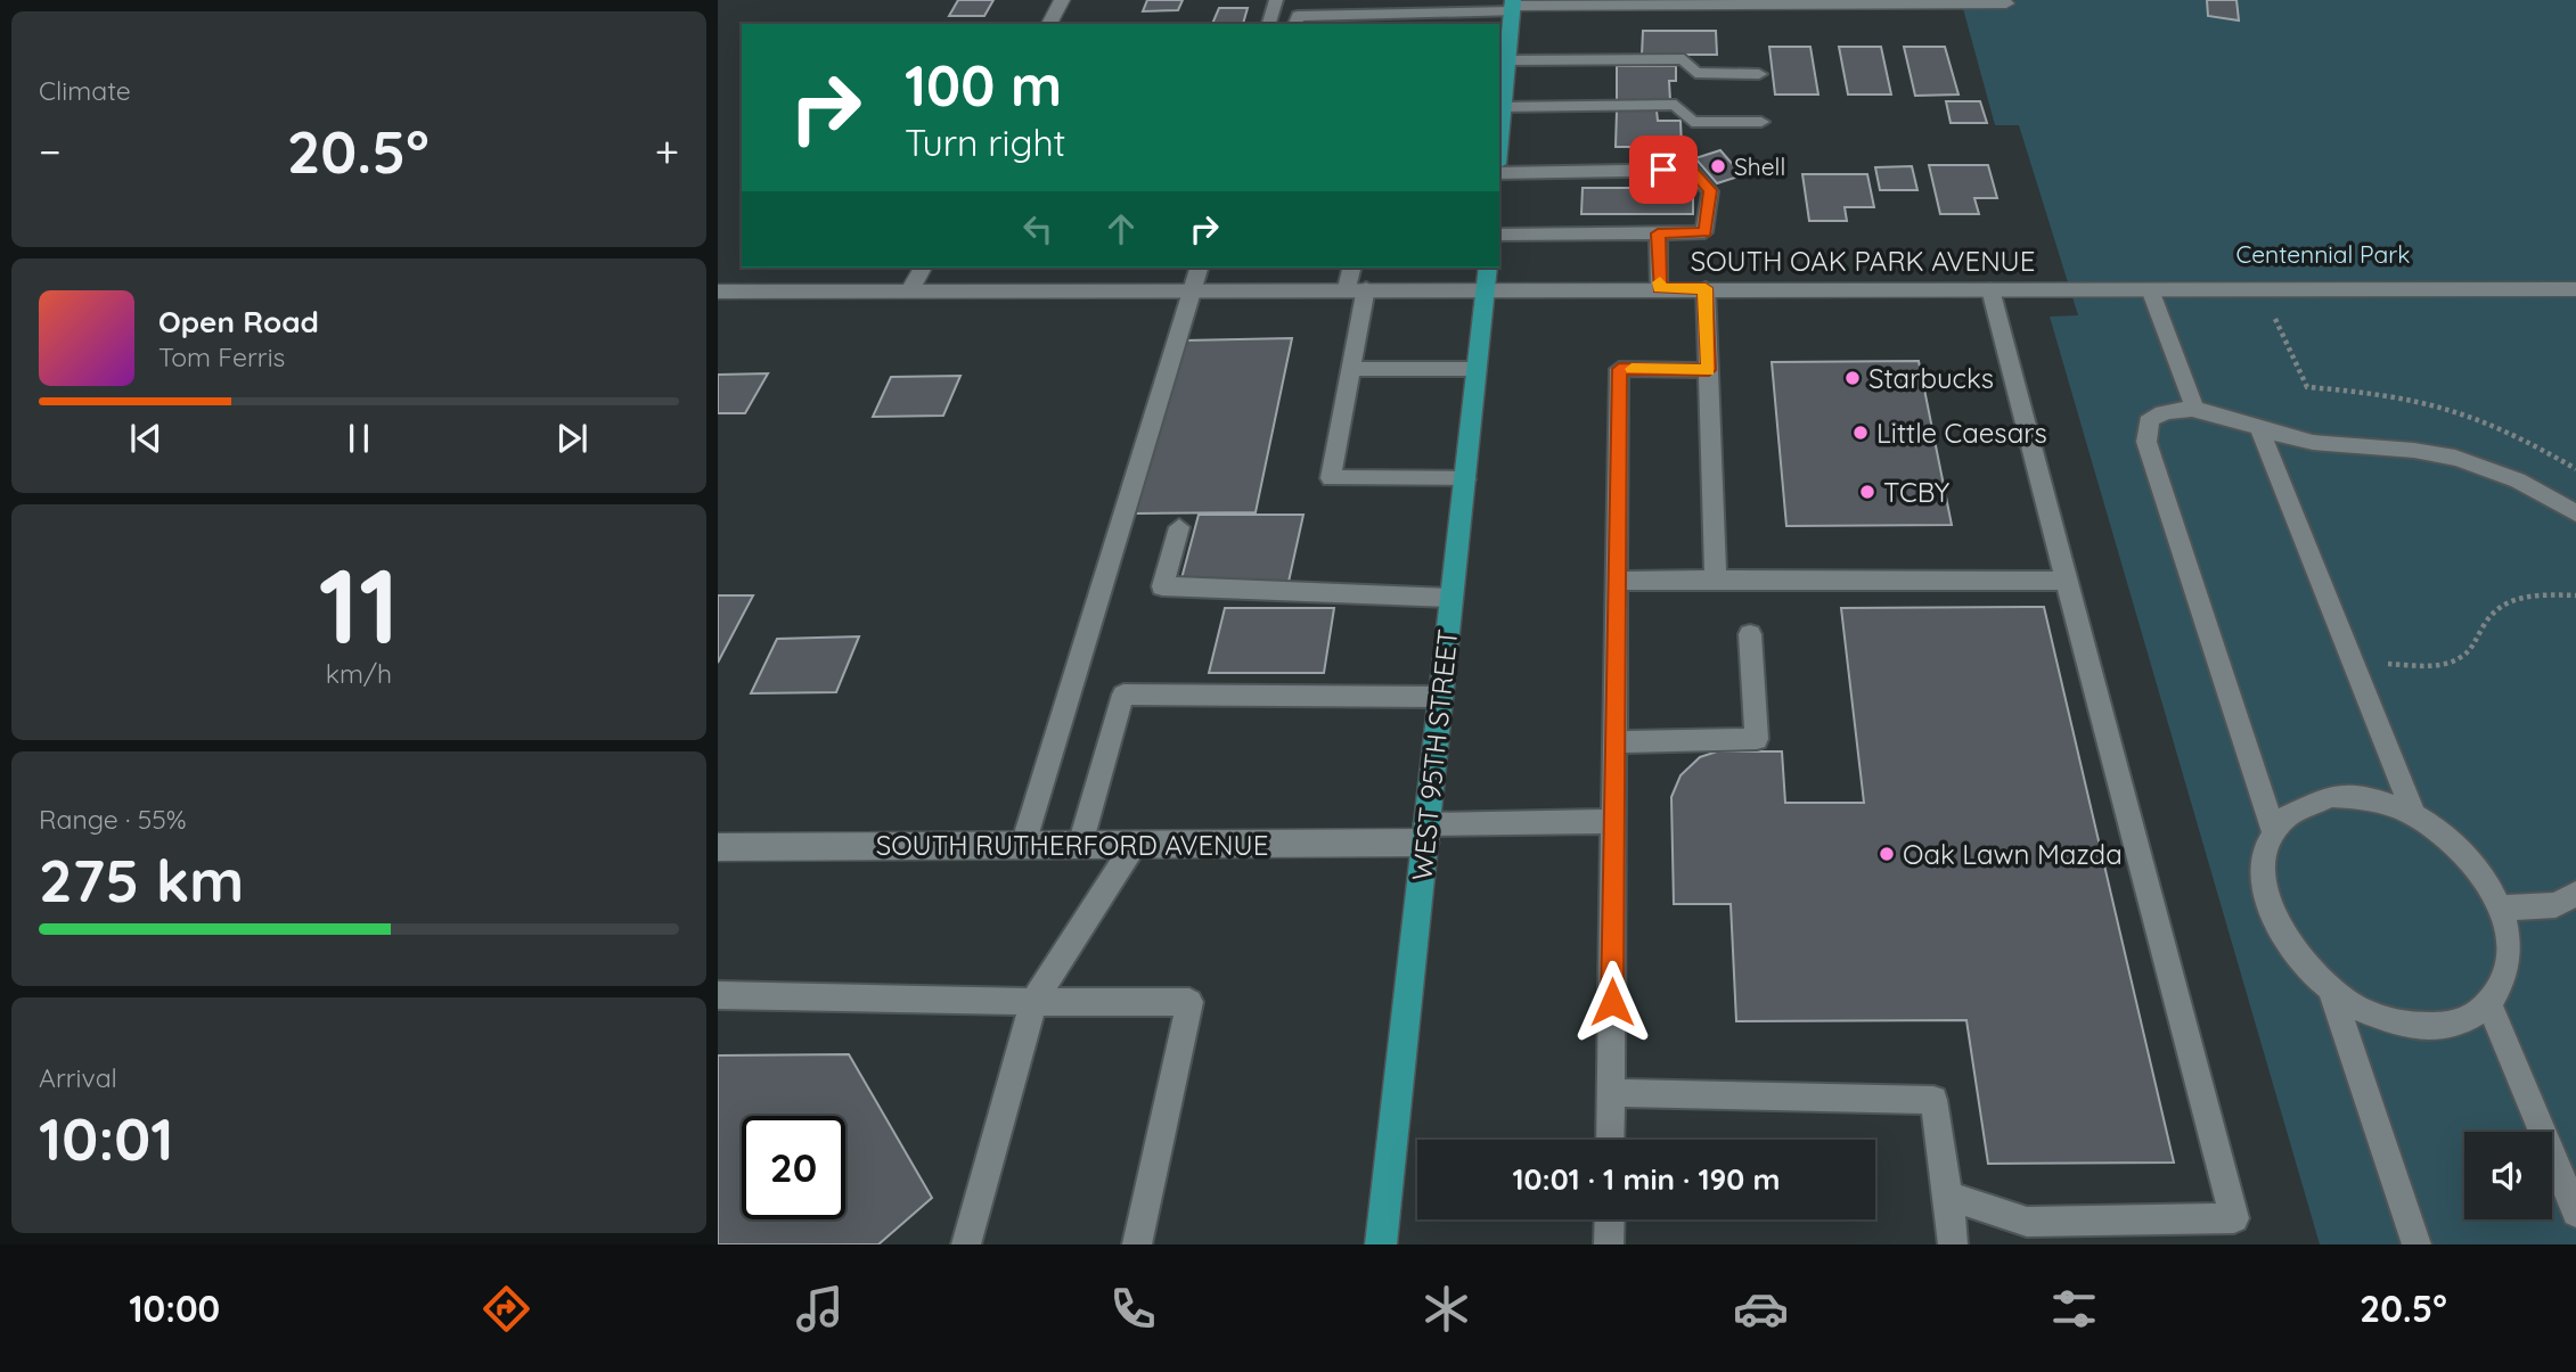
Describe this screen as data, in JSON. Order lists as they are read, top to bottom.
{
  "streets": {
    "main road": ["WEST 95TH STREET"],
    "street": ["SOUTH OAK PARK AVENUE", "SOUTH RUTHERFORD AVENUE"]
  },
  "crossings": [
    ["SOUTH OAK PARK AVENUE", "WEST 95TH STREET"],
    ["WEST 95TH STREET", "SOUTH RUTHERFORD AVENUE"]
  ],
  "parks": ["Centennial Park"],
  "places": [
    "Shell",
    "Starbucks",
    "Little Caesars",
    "TCBY",
    "Oak Lawn Mazda"
  ],
  "page": {
    "tile": [
      "Climate",
      ["11", "km/h"],
      ["Range · 55%", "275 km"],
      ["Arrival", "10:01"]
    ],
    "turn": ["100 m", "Turn right"],
    "heat": ["−", "20.5°", "+"],
    "song": ["Open Road", "Tom Ferris"],
    "limit": "20",
    "trip": "10:01 · 1 min · 190 m",
    "tabs": ["10:00", "20.5°"]
  }
}
